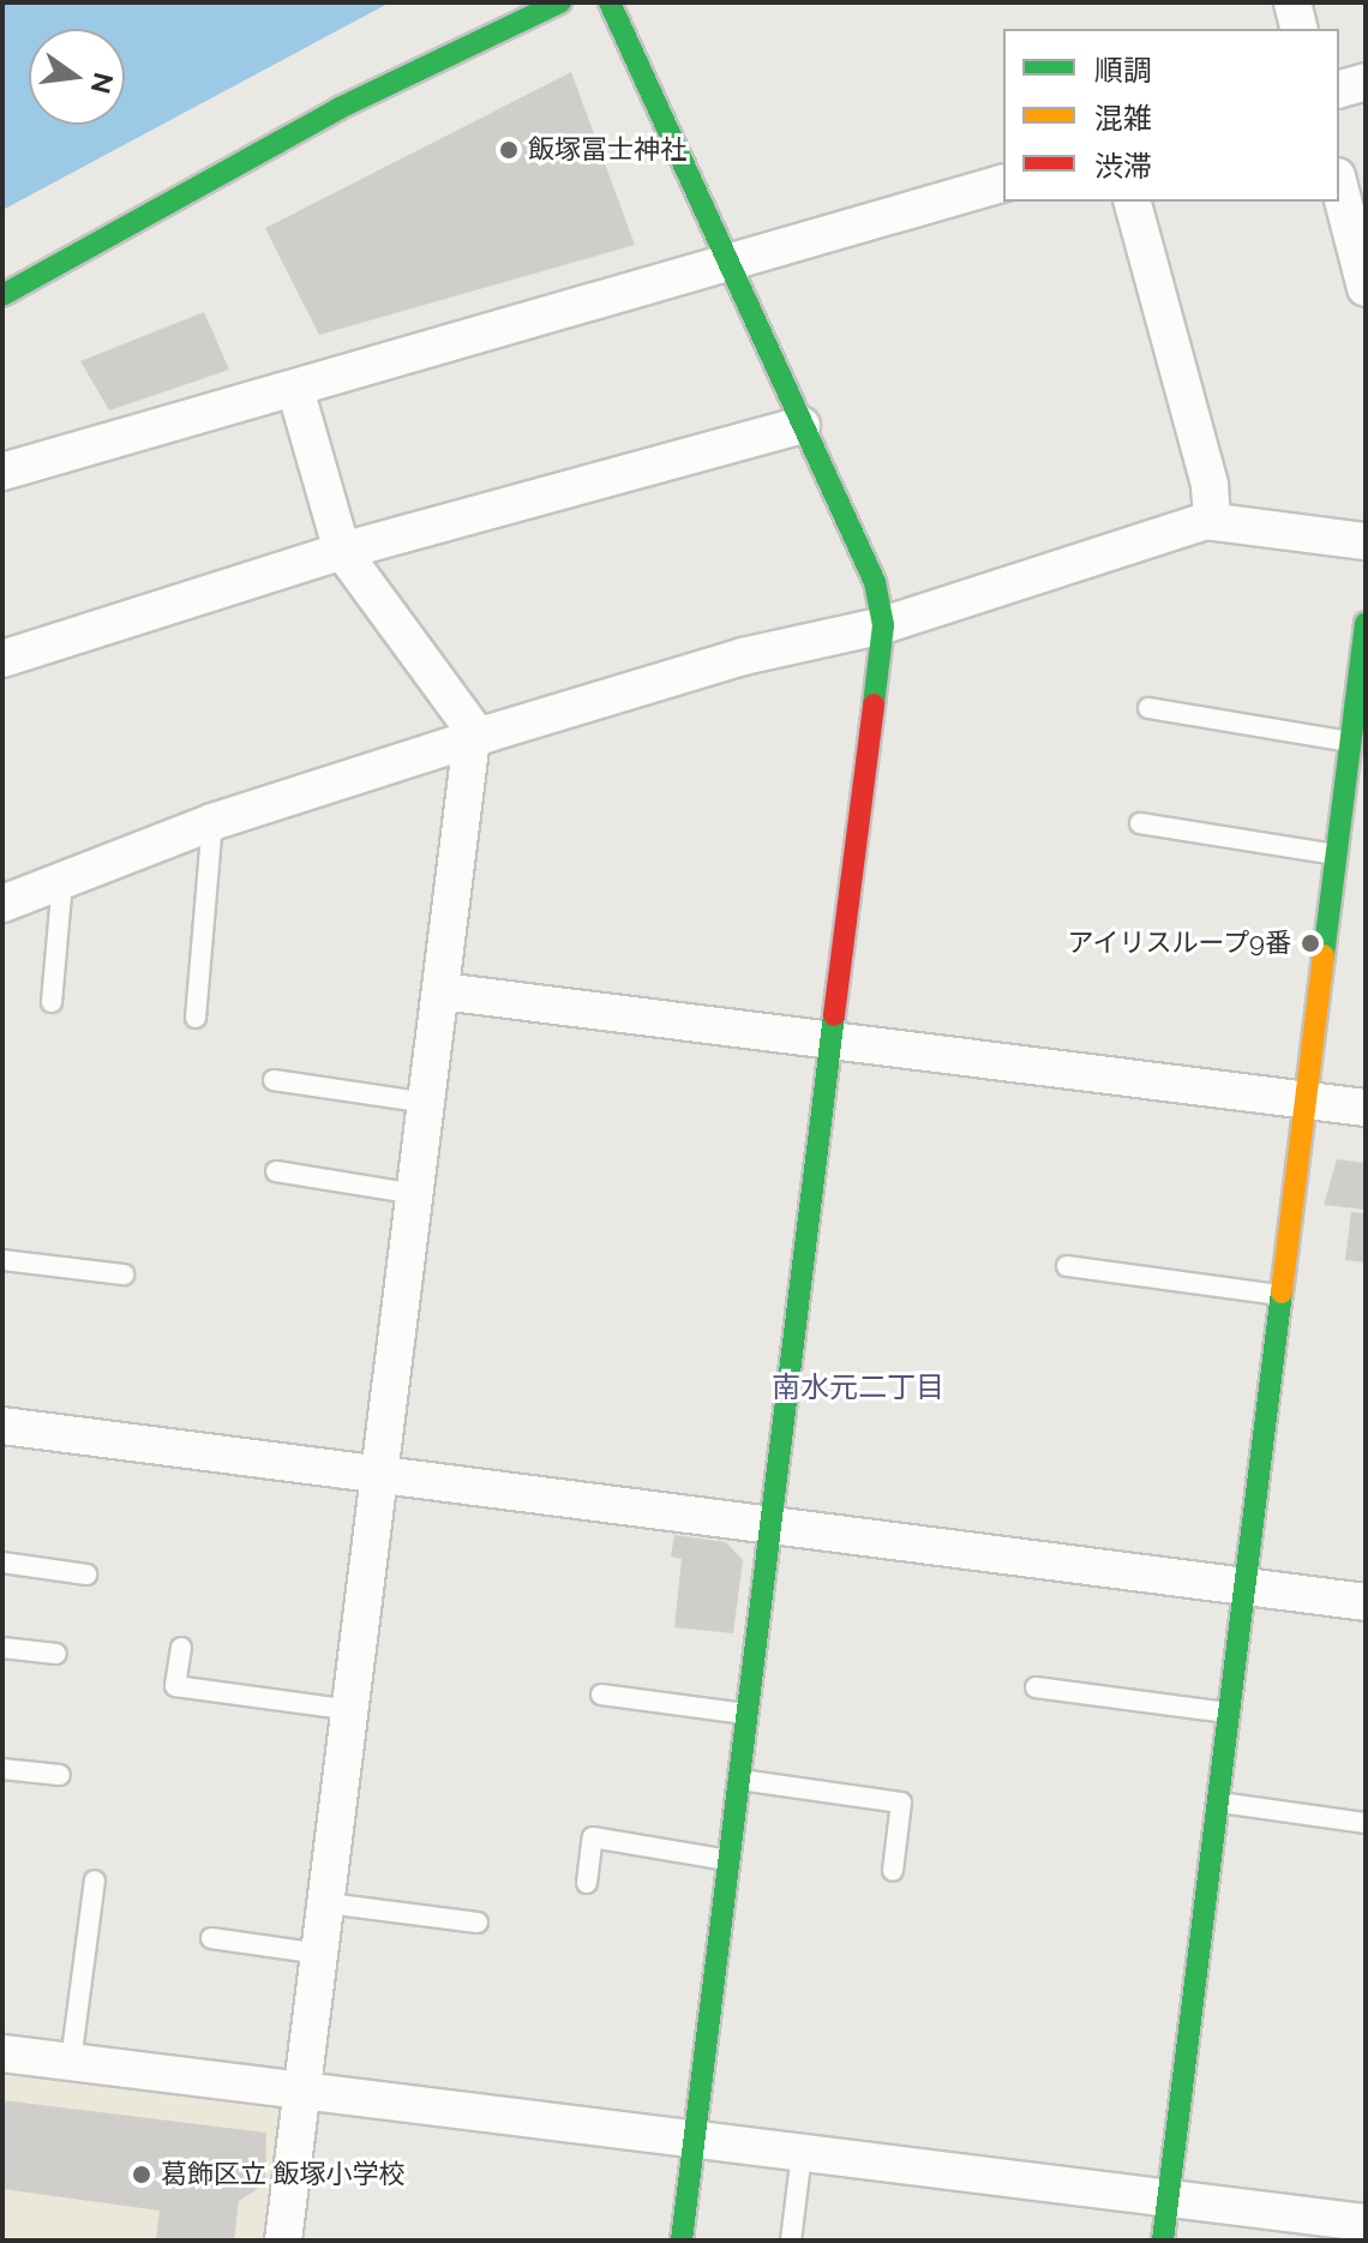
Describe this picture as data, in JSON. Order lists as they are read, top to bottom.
{
  "districts": ["南水元二丁目"],
  "places": ["飯塚冨士神社", "アイリスループ9番", "葛飾区立 飯塚小学校"],
  "legend": ["順調", "混雑", "渋滞"],
  "north": "right"
}
